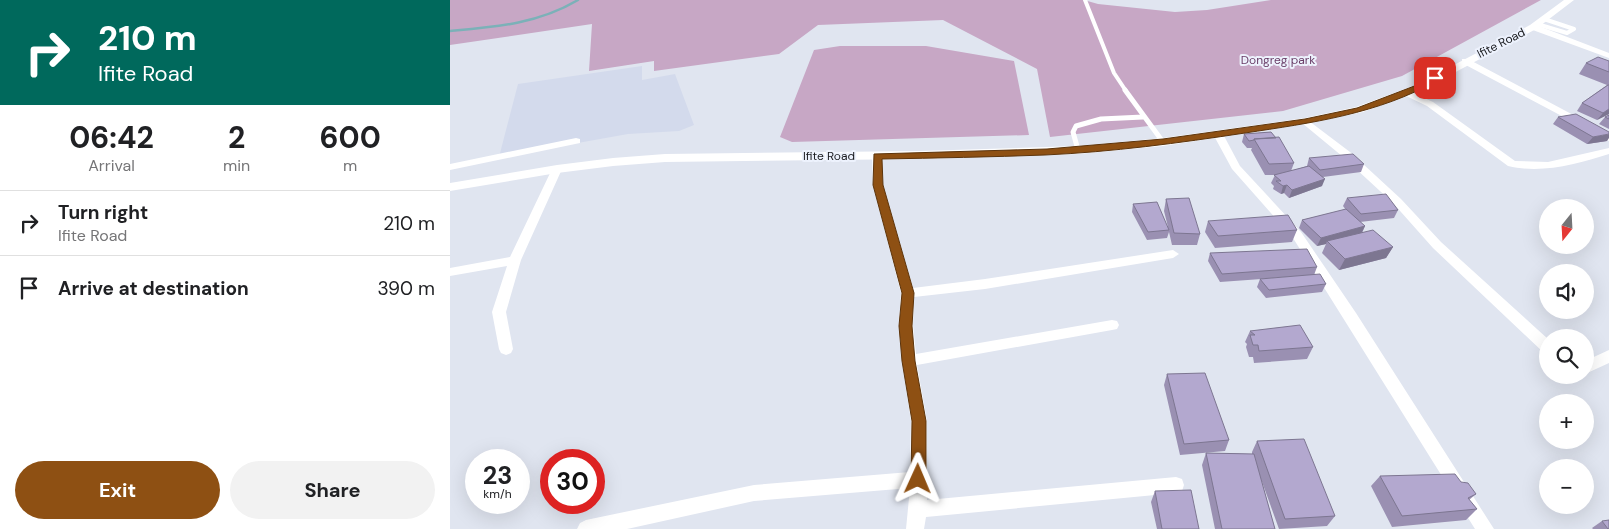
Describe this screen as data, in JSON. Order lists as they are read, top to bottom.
{
  "streets": {
    "street": ["Ifite Road"]
  },
  "parks": ["Dongreg park"],
  "north": "bottom",
  "page": {
    "turn": ["210 m", "Ifite Road"],
    "eta": [
      "06:42",
      "Arrival",
      "2",
      "min",
      "600",
      "m"
    ],
    "list": [
      {
        "name": "Turn right",
        "note": "Ifite Road",
        "value": "210 m"
      },
      {
        "name": "Arrive at destination",
        "value": "390 m"
      }
    ],
    "map_buttons": ["+", "−"],
    "speed": "23 km/h",
    "limit": "30",
    "buttons": ["Exit", "Share"]
  }
}
